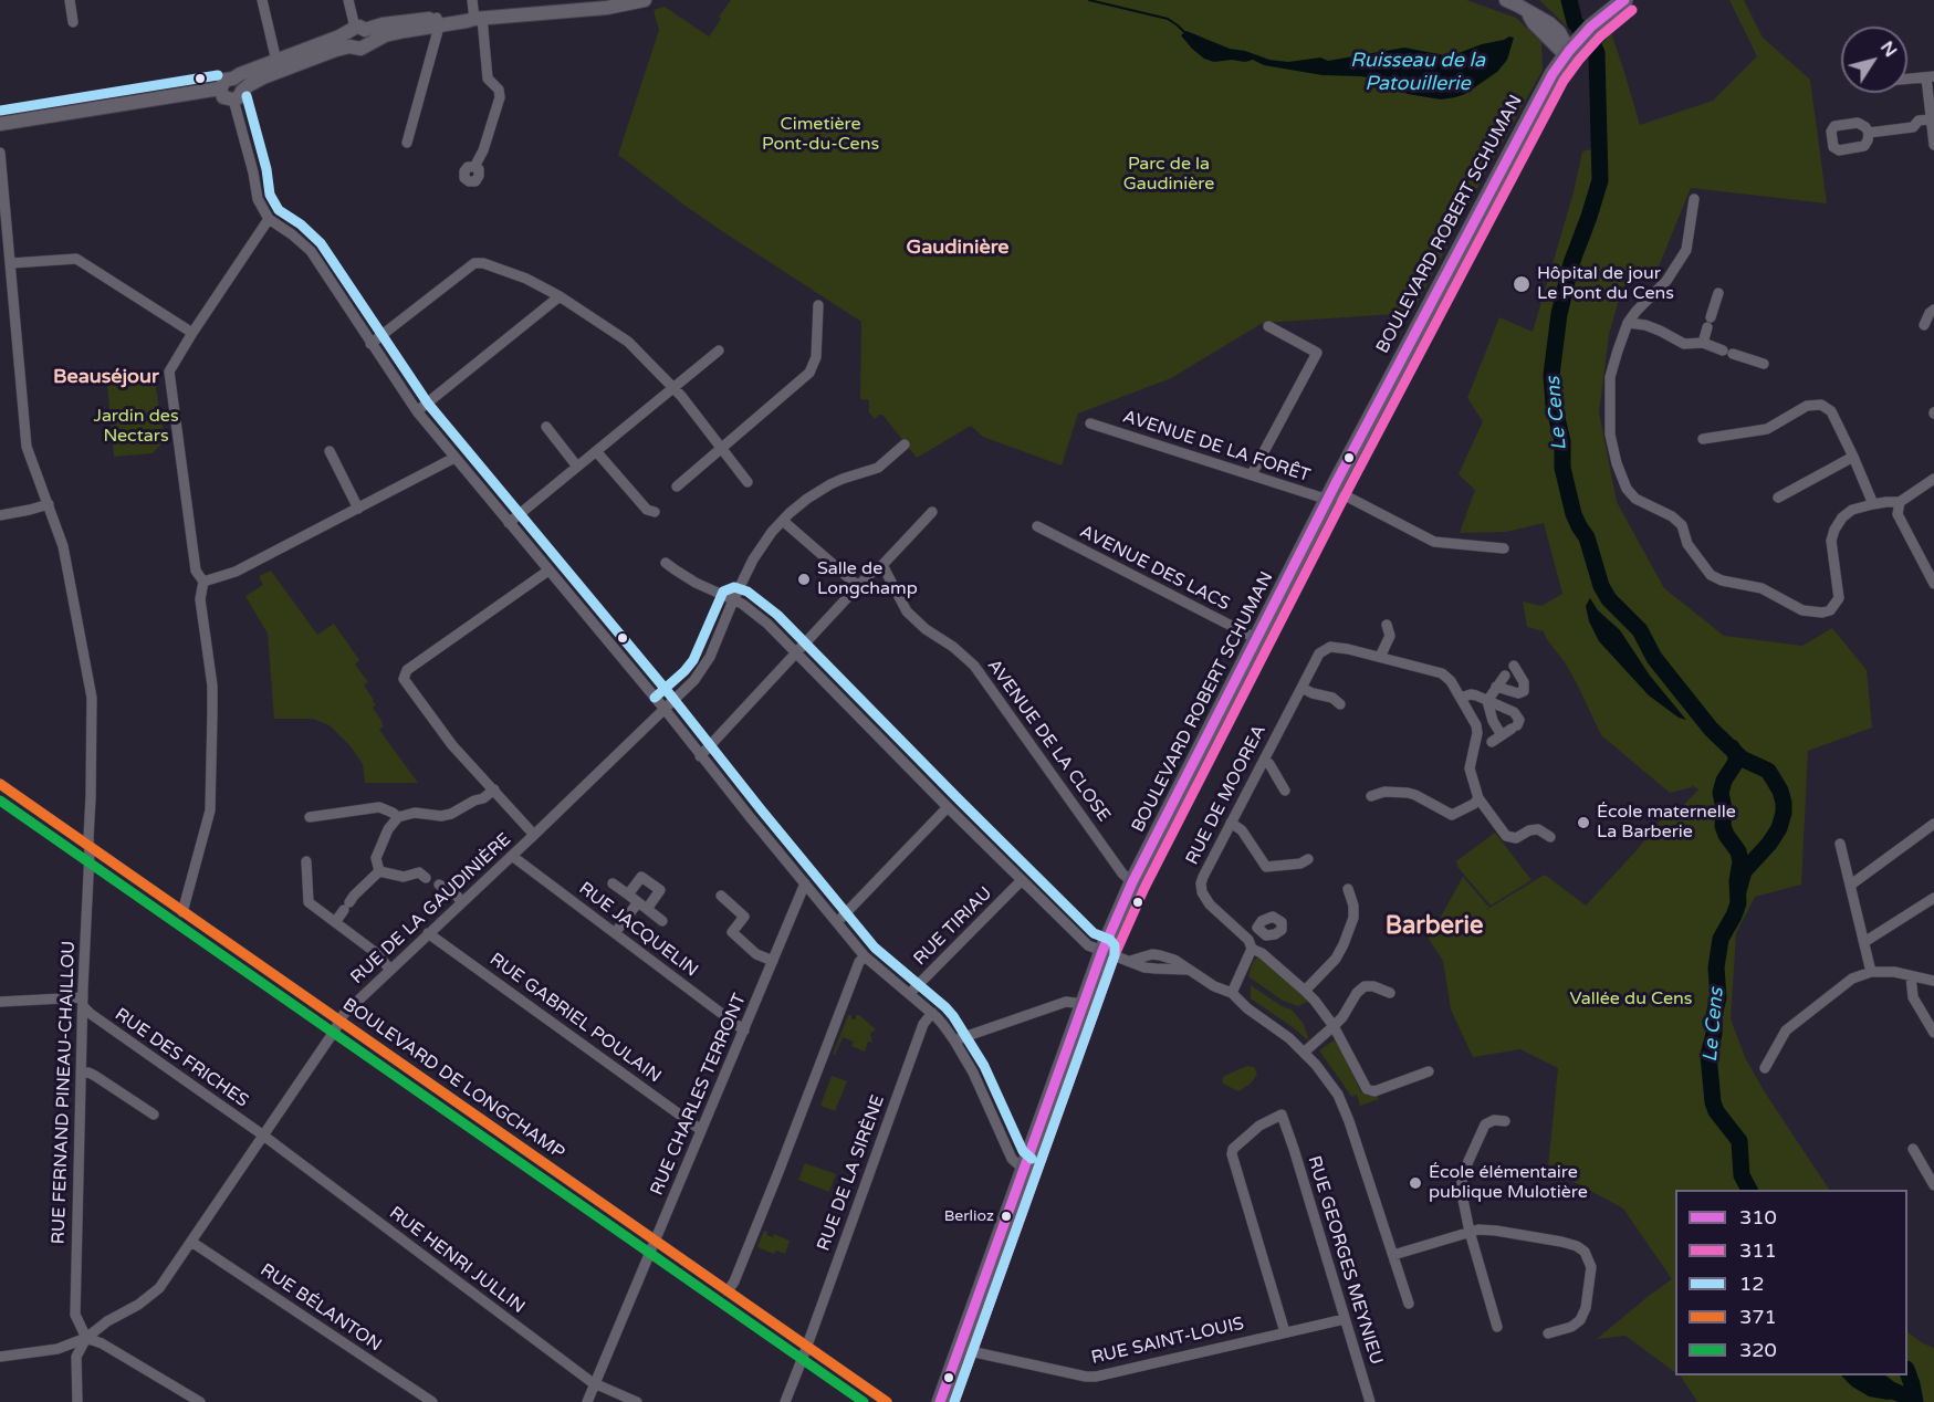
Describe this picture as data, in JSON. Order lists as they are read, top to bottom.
{
  "streets": {
    "main road": ["BOULEVARD ROBERT SCHUMAN"],
    "street": [
      "AVENUE DE LA FORÊT",
      "AVENUE DES LACS",
      "AVENUE DE LA CLOSE",
      "RUE DE MOOREA",
      "RUE DE LA GAUDINIÈRE",
      "RUE TIRIAU",
      "RUE JACQUELIN",
      "RUE GABRIEL POULAIN",
      "RUE DES FRICHES",
      "BOULEVARD DE LONGCHAMP",
      "RUE FERNAND PINEAU-CHAILLOU",
      "RUE CHARLES TERRONT",
      "RUE DE LA SIRÈNE",
      "RUE HENRI JULLIN",
      "RUE GEORGES MEYNIEU",
      "RUE BÉLANTON",
      "RUE SAINT-LOUIS"
    ]
  },
  "crossings": [
    ["BOULEVARD ROBERT SCHUMAN", "AVENUE DE LA FORÊT"],
    ["BOULEVARD ROBERT SCHUMAN", "AVENUE DES LACS"],
    ["BOULEVARD ROBERT SCHUMAN", "AVENUE DE LA CLOSE"],
    ["BOULEVARD ROBERT SCHUMAN", "RUE SAINT-LOUIS"],
    ["RUE DE LA GAUDINIÈRE", "RUE JACQUELIN"],
    ["RUE DE LA GAUDINIÈRE", "RUE GABRIEL POULAIN"],
    ["RUE DE LA GAUDINIÈRE", "RUE DES FRICHES"],
    ["RUE DE LA GAUDINIÈRE", "BOULEVARD DE LONGCHAMP"],
    ["RUE DE LA GAUDINIÈRE", "RUE FERNAND PINEAU-CHAILLOU"],
    ["RUE DE LA GAUDINIÈRE", "RUE HENRI JULLIN"],
    ["RUE DE LA GAUDINIÈRE", "RUE BÉLANTON"],
    ["RUE JACQUELIN", "RUE CHARLES TERRONT"],
    ["RUE GABRIEL POULAIN", "RUE CHARLES TERRONT"],
    ["RUE DES FRICHES", "RUE FERNAND PINEAU-CHAILLOU"],
    ["RUE DES FRICHES", "RUE HENRI JULLIN"],
    ["BOULEVARD DE LONGCHAMP", "RUE FERNAND PINEAU-CHAILLOU"],
    ["BOULEVARD DE LONGCHAMP", "RUE CHARLES TERRONT"],
    ["BOULEVARD DE LONGCHAMP", "RUE DE LA SIRÈNE"],
    ["RUE CHARLES TERRONT", "RUE HENRI JULLIN"],
    ["RUE GEORGES MEYNIEU", "RUE SAINT-LOUIS"]
  ],
  "districts": ["Gaudinière", "Beauséjour", "Barberie"],
  "water": ["Ruisseau de la Patouillerie", "Le Cens"],
  "parks": [
    "Cimetière Pont-du-Cens",
    "Parc de la Gaudinière",
    "Jardin des Nectars",
    "Vallée du Cens"
  ],
  "places": [
    "Hôpital de jour Le Pont du Cens",
    "Salle de Longchamp",
    "École maternelle La Barberie",
    "École élémentaire publique Mulotière",
    "Berlioz"
  ],
  "lines": [
    "transit line 310",
    "transit line 311",
    "transit line 12",
    "transit line 371",
    "transit line 320"
  ],
  "legend": [
    "310",
    "311",
    "12",
    "371",
    "320"
  ],
  "north": "top right"
}
